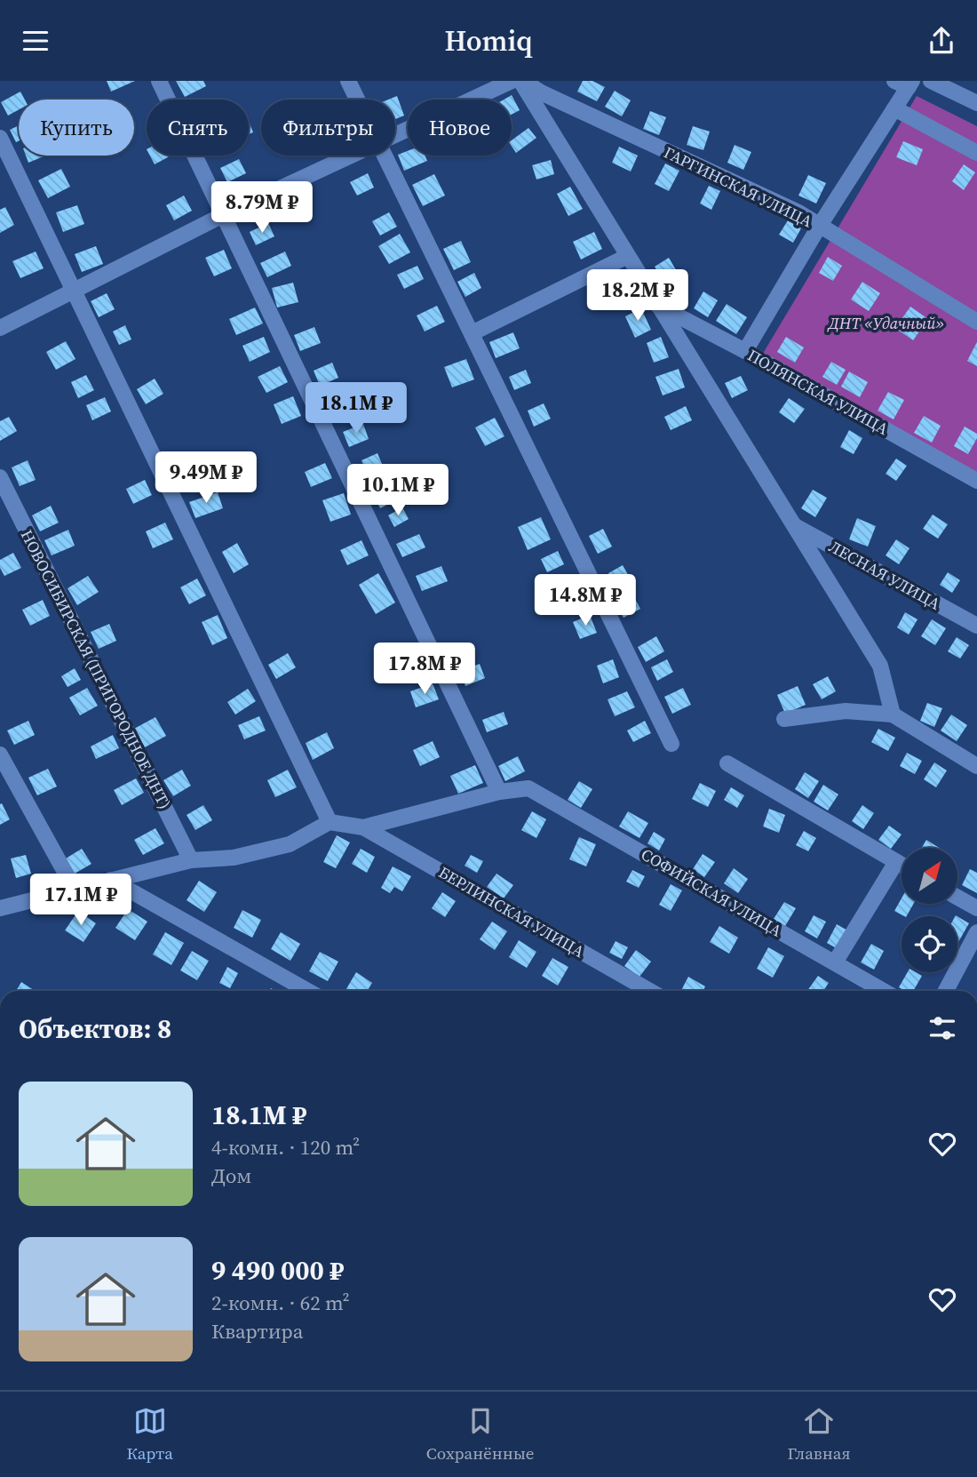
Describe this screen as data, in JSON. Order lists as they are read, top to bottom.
{
  "streets": {
    "street": [
      "ГАРГИНСКАЯ УЛИЦА",
      "ПОЛЯНСКАЯ УЛИЦА",
      "ЛЕСНАЯ УЛИЦА",
      "НОВОСИБИРСКАЯ (ПРИГОРОДНОЕ ДНТ)",
      "СОФИЙСКАЯ УЛИЦА",
      "БЕРЛИНСКАЯ УЛИЦА"
    ]
  },
  "parks": ["ДНТ «Удачный»"],
  "north": "top right",
  "page": {
    "header": "Homiq",
    "chip": [
      "Купить",
      "Снять",
      "Фильтры",
      "Новое"
    ],
    "price": [
      "8.79M ₽",
      "18.2M ₽",
      "18.1M ₽",
      "9.49M ₽",
      "10.1M ₽",
      "14.8M ₽",
      "17.8M ₽",
      "17.1M ₽"
    ],
    "heading": "Объектов: 8",
    "list": [
      {
        "name": "18.1M ₽",
        "note": "4-комн. · 120 m² · Дом"
      },
      {
        "name": "9 490 000 ₽",
        "note": "2-комн. · 62 m² · Квартира"
      }
    ],
    "tabs": ["Карта", "Сохранённые", "Главная"]
  }
}
